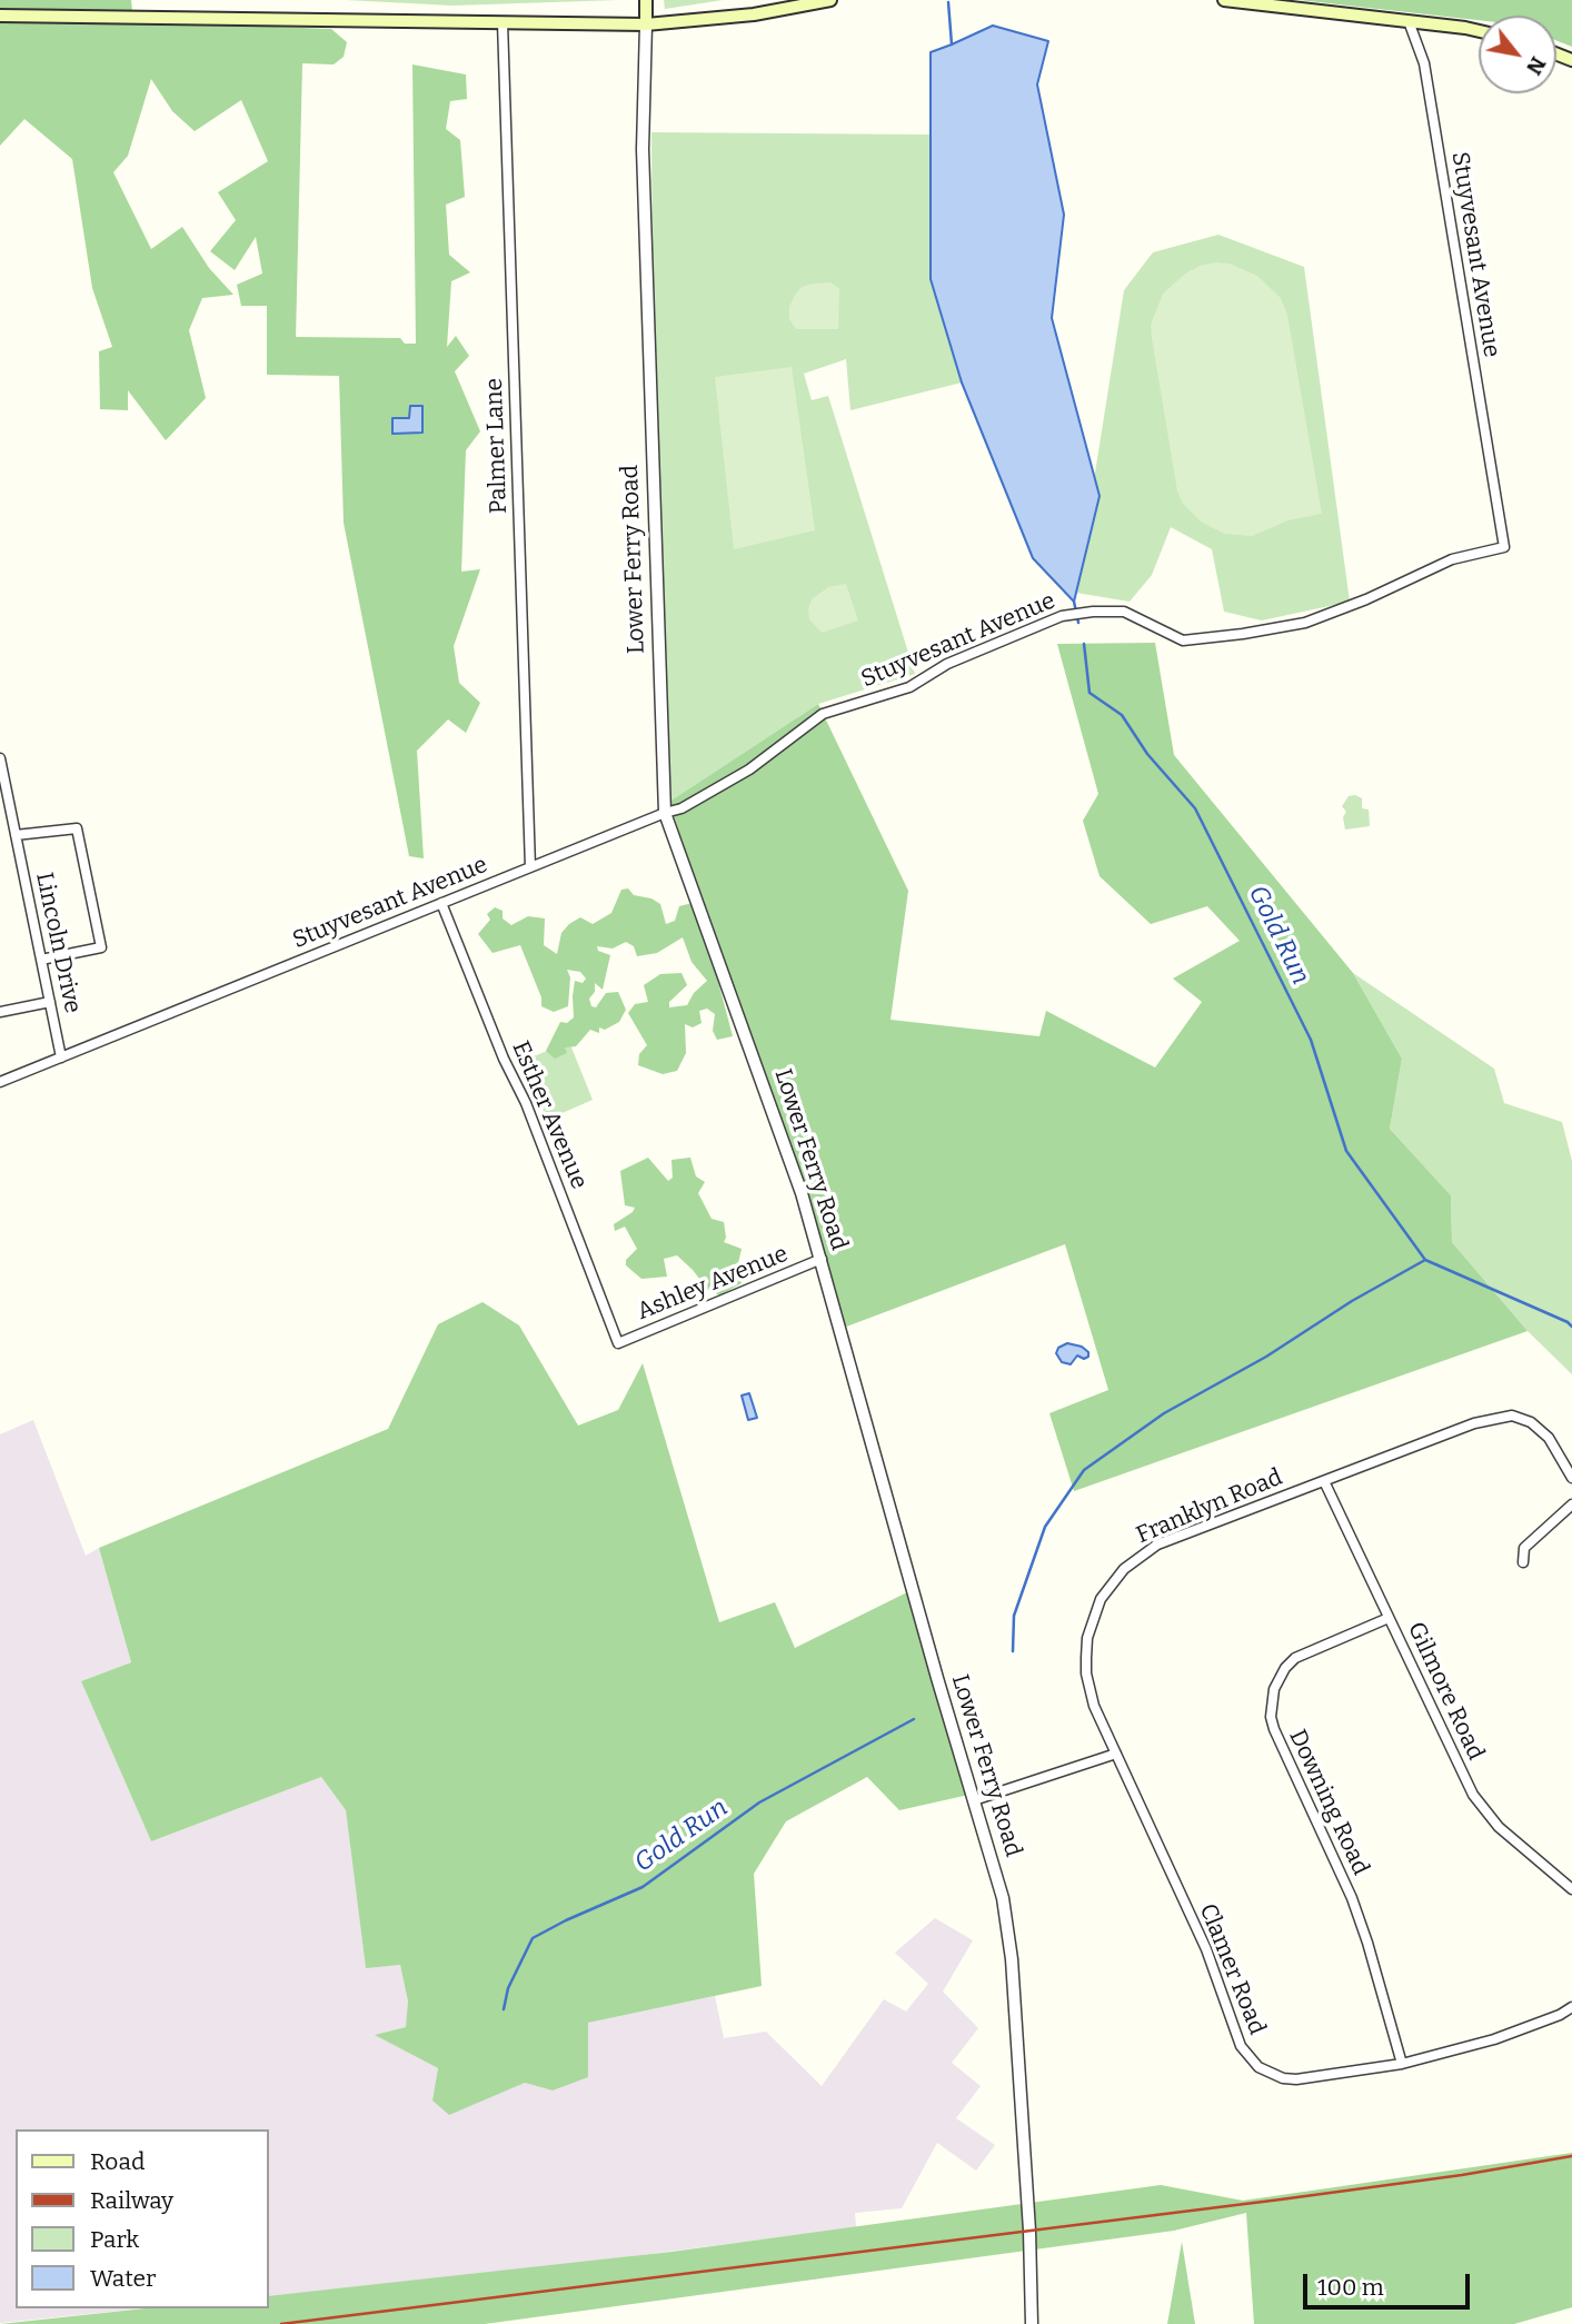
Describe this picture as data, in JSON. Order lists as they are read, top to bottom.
{
  "streets": {
    "main road": ["Lower Ferry Road"],
    "street": [
      "Stuyvesant Avenue",
      "Palmer Lane",
      "Lincoln Drive",
      "Esther Avenue",
      "Ashley Avenue",
      "Franklyn Road",
      "Gilmore Road",
      "Downing Road",
      "Clamer Road"
    ]
  },
  "crossings": [
    ["Stuyvesant Avenue", "Palmer Lane"],
    ["Stuyvesant Avenue", "Lower Ferry Road"],
    ["Stuyvesant Avenue", "Lincoln Drive"],
    ["Stuyvesant Avenue", "Esther Avenue"],
    ["Lower Ferry Road", "Ashley Avenue"],
    ["Esther Avenue", "Ashley Avenue"],
    ["Franklyn Road", "Gilmore Road"],
    ["Franklyn Road", "Clamer Road"],
    ["Gilmore Road", "Downing Road"],
    ["Downing Road", "Clamer Road"]
  ],
  "water": ["Gold Run"],
  "legend": [
    "Road",
    "Railway",
    "Park",
    "Water"
  ],
  "scale_bar": "100 m",
  "north": "bottom right"
}
